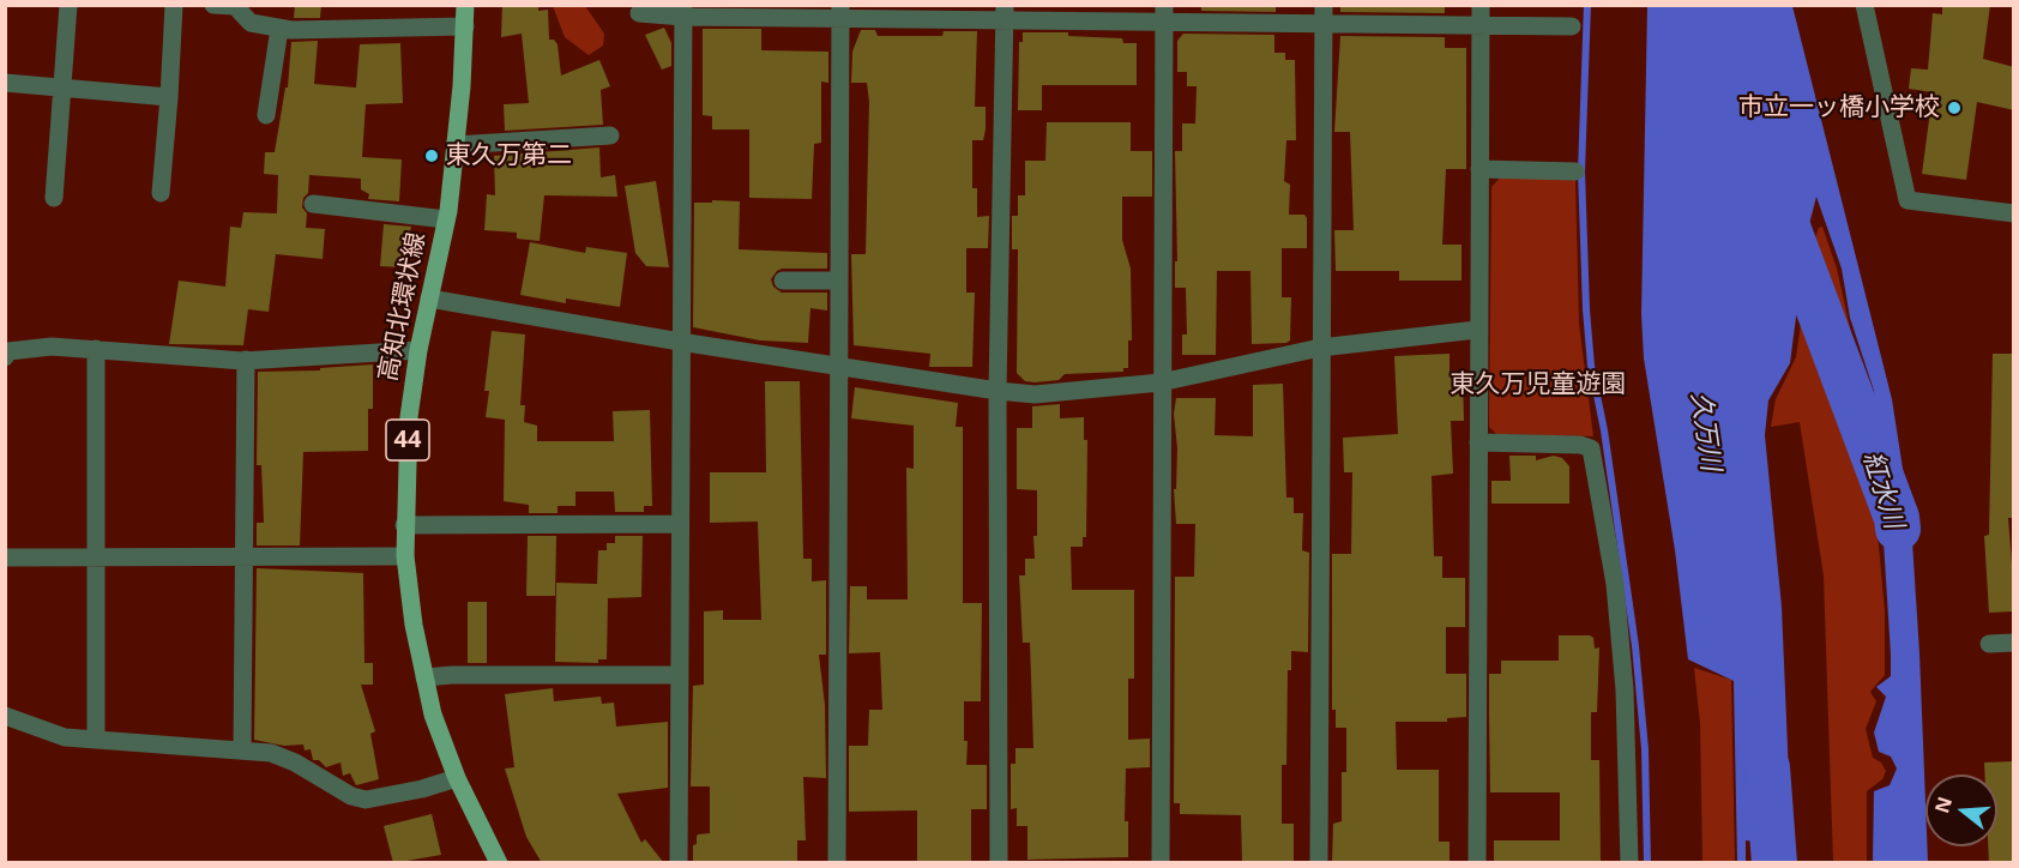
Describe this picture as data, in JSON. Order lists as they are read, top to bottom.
{
  "streets": {
    "main road": ["高知北環状線", "44"]
  },
  "water": ["久万川", "紅水川"],
  "parks": ["東久万児童遊園"],
  "places": ["市立一ッ橋小学校", "東久万第二"],
  "north": "left"
}
